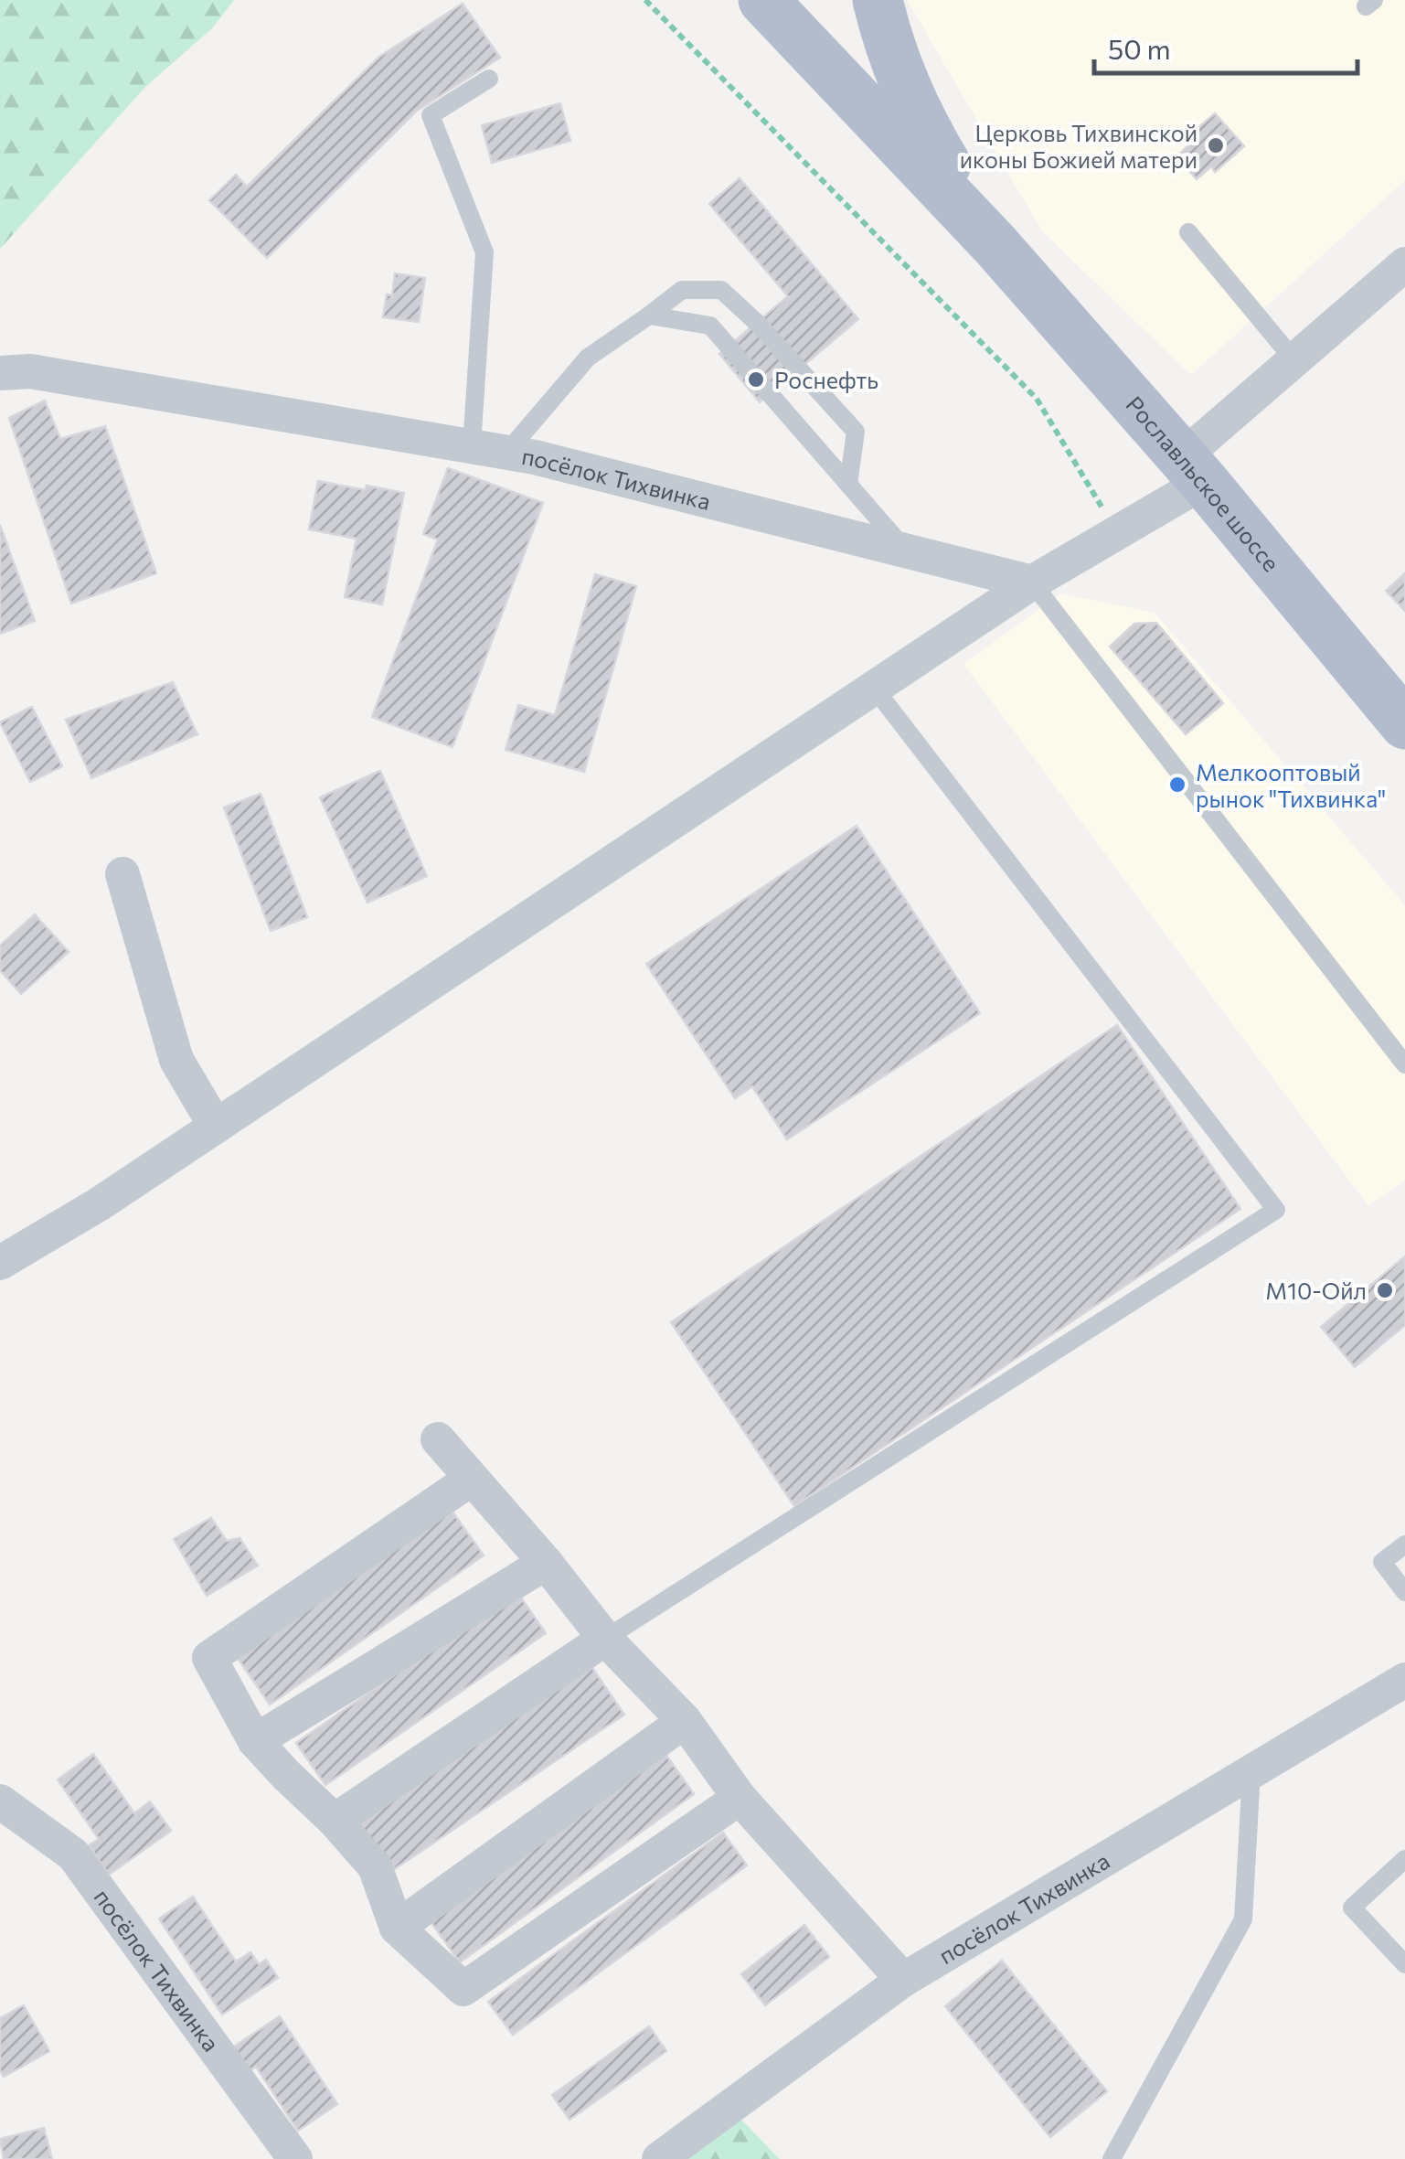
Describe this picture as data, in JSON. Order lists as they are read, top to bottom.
{
  "streets": {
    "main road": ["Рославльское шоссе"],
    "street": ["посёлок Тихвинка"]
  },
  "places": [
    "Церковь Тихвинской иконы Божией матери",
    "Роснефть",
    "Мелкооптовый рынок \"Тихвинка\"",
    "М10-Ойл"
  ],
  "scale_bar": "50 m"
}
